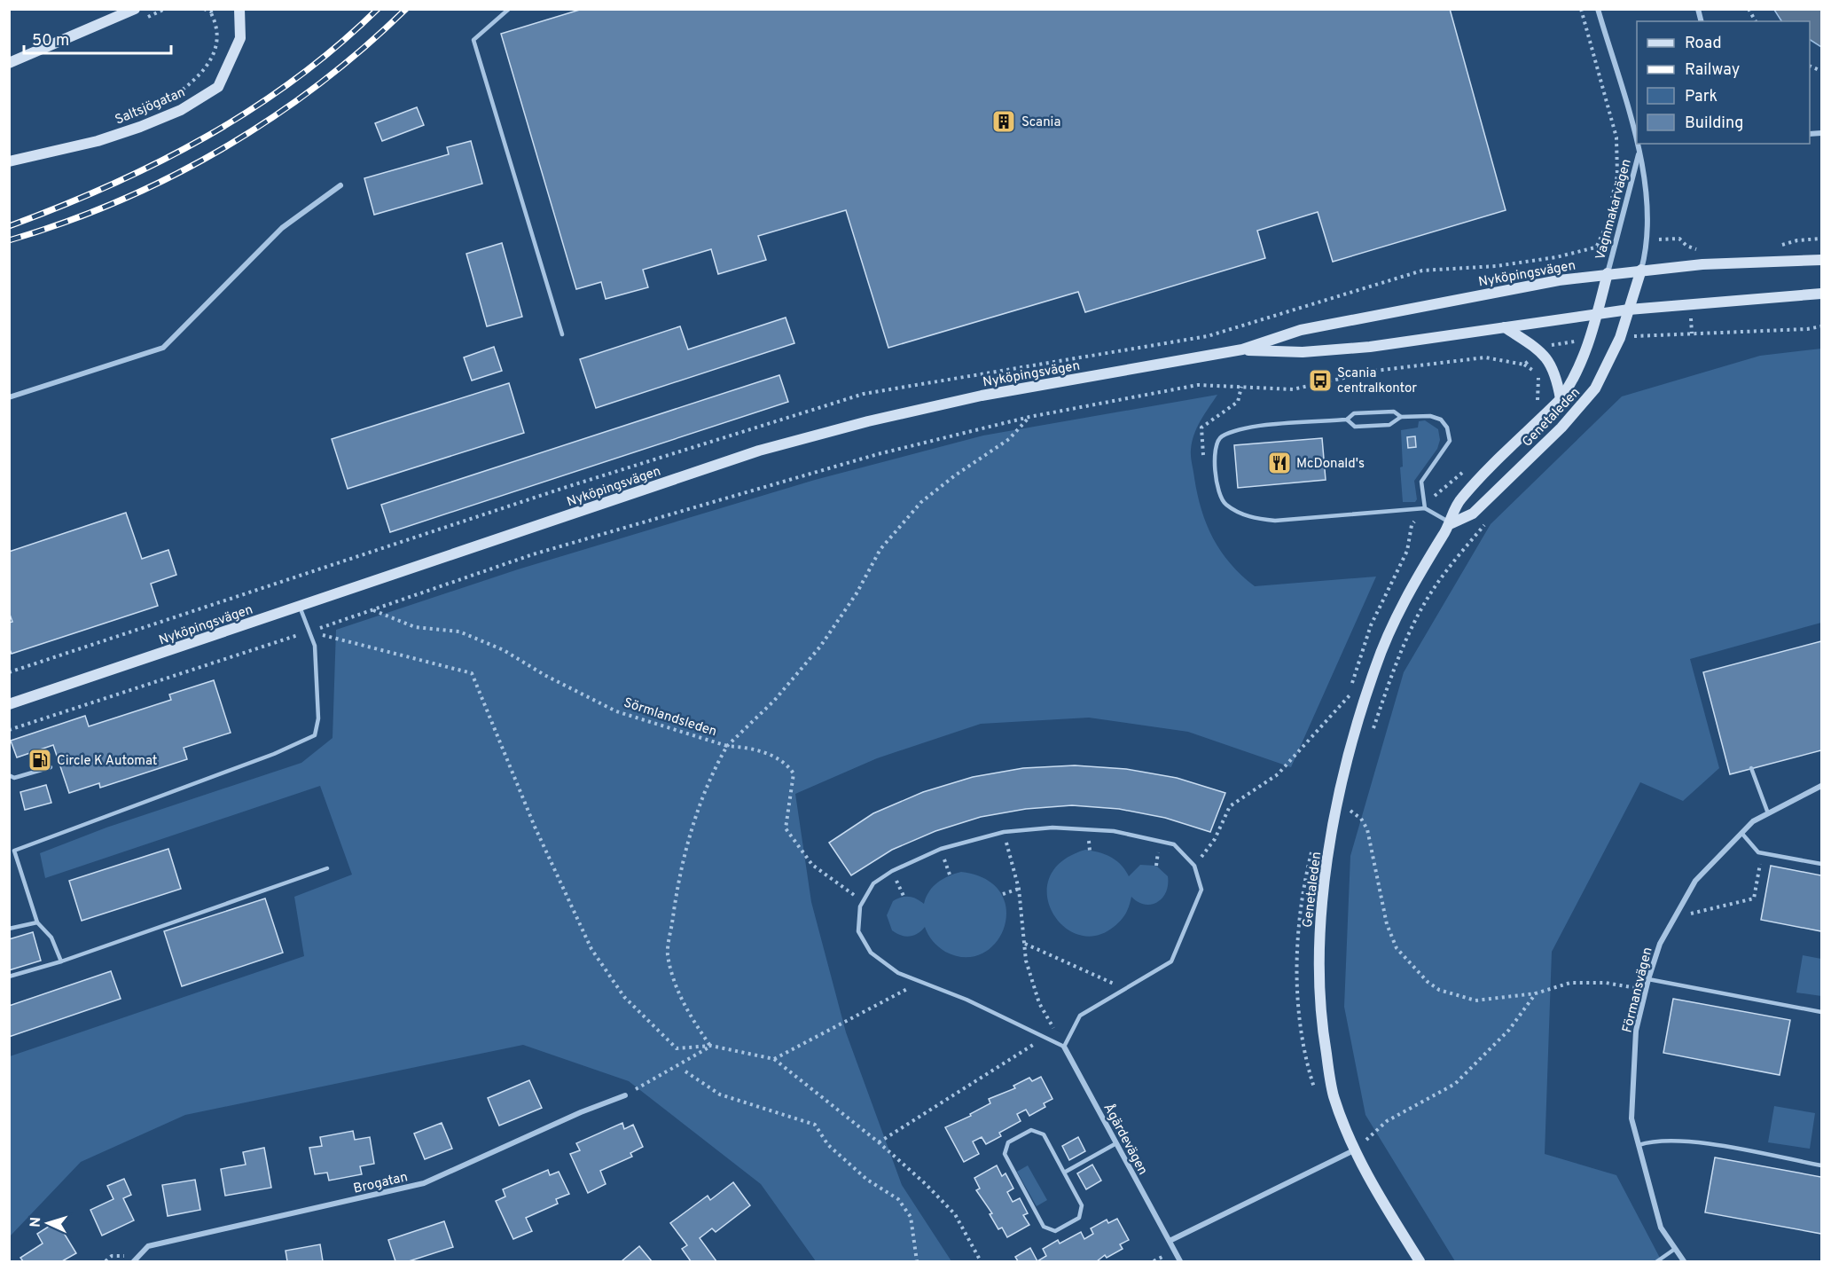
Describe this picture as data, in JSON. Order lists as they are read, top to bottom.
{
  "streets": {
    "main road": ["Saltsjögatan", "Nyköpingsvägen", "Genetaleden"],
    "street": [
      "Vagnmakarvägen",
      "Förmansvägen",
      "Ågärdevägen",
      "Brogatan"
    ],
    "path": ["Sörmlandsleden"]
  },
  "crossings": [
    ["Vagnmakarvägen", "Nyköpingsvägen"],
    ["Vagnmakarvägen", "Genetaleden"],
    ["Nyköpingsvägen", "Genetaleden"]
  ],
  "places": {
    "building": ["Scania"],
    "bus stop": ["Scania centralkontor"],
    "restaurant": ["McDonald's"],
    "fuel station": ["Circle K Automat"]
  },
  "legend": [
    "Road",
    "Railway",
    "Park",
    "Building"
  ],
  "scale_bar": "50 m",
  "north": "left"
}
